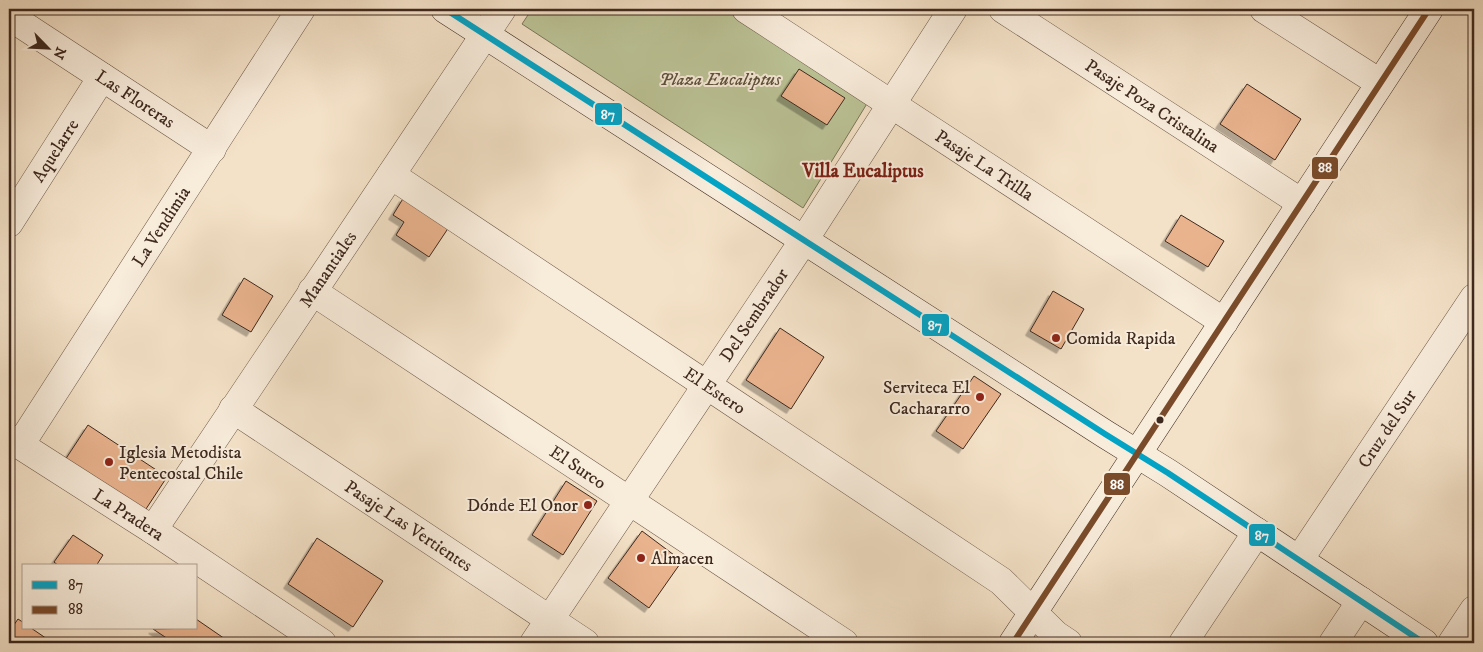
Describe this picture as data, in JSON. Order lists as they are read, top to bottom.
{
  "streets": {
    "street": [
      "Las Floreras",
      "Pasaje Poza Cristalina",
      "Aquelarre",
      "Pasaje La Trilla",
      "La Vendimia",
      "Manantiales",
      "Del Sembrador",
      "El Estero",
      "Cruz del Sur",
      "El Surco",
      "La Pradera",
      "Pasaje Las Vertientes"
    ]
  },
  "crossings": [
    ["Las Floreras", "Aquelarre"],
    ["Las Floreras", "La Vendimia"],
    ["Pasaje La Trilla", "Del Sembrador"],
    ["La Vendimia", "La Pradera"],
    ["Manantiales", "El Estero"],
    ["Manantiales", "El Surco"],
    ["Manantiales", "La Pradera"],
    ["Manantiales", "Pasaje Las Vertientes"],
    ["Del Sembrador", "El Estero"],
    ["Del Sembrador", "El Surco"],
    ["Del Sembrador", "Pasaje Las Vertientes"]
  ],
  "districts": ["Villa Eucaliptus"],
  "parks": ["Plaza Eucaliptus"],
  "places": [
    "Comida Rapida",
    "Serviteca El Cachararro",
    "Iglesia Metodista Pentecostal Chile",
    "Dónde El Onor",
    "Almacen"
  ],
  "lines": ["transit line 87", "transit line 88"],
  "legend": ["87", "88"],
  "north": "bottom right"
}
